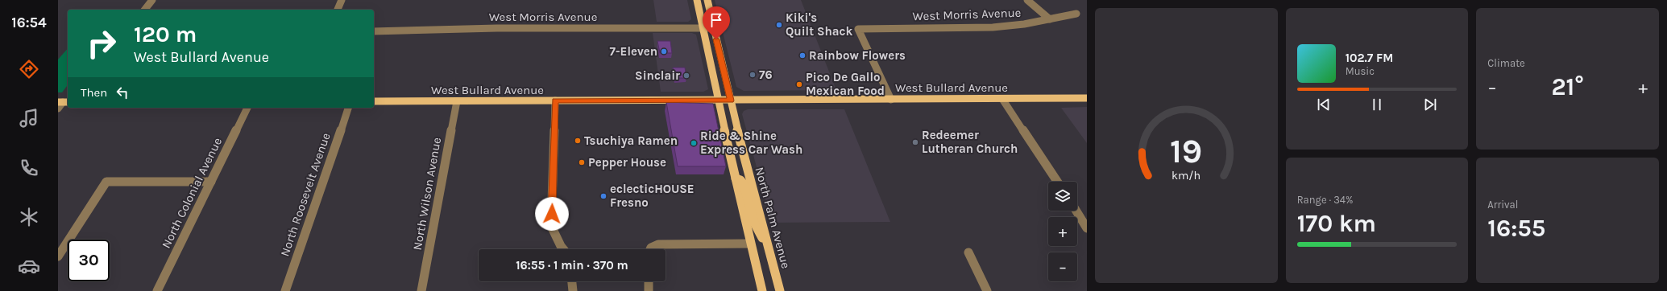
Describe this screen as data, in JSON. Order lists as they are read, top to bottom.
{
  "streets": {
    "main road": ["West Bullard Avenue", "North Palm Avenue"],
    "street": [
      "West Morris Avenue",
      "North Colonial Avenue",
      "North Wilson Avenue",
      "North Roosevelt Avenue"
    ]
  },
  "crossings": [
    ["West Morris Avenue", "West Bullard Avenue"],
    ["West Morris Avenue", "North Palm Avenue"],
    ["West Bullard Avenue", "North Wilson Avenue"],
    ["West Bullard Avenue", "North Palm Avenue"]
  ],
  "places": [
    "Kiki's Quilt Shack",
    "7-Eleven",
    "Rainbow Flowers",
    "76",
    "Sinclair",
    "Pico De Gallo Mexican Food",
    "Tsuchiya Ramen",
    "Redeemer Lutheran Church",
    "Ride & Shine Express Car Wash",
    "Pepper House",
    "eclecticHOUSE Fresno"
  ],
  "page": {
    "tabs": "16:54",
    "tile": [
      "Climate",
      ["Range · 34%", "170 km"],
      ["Arrival", "16:55"]
    ],
    "turn": ["120 m", "West Bullard Avenue"],
    "song": ["102.7 FM", "Music"],
    "heat": ["−", "21°", "+"],
    "then": "Then",
    "map_buttons": ["+", "−"],
    "limit": "30",
    "trip": "16:55 · 1 min · 370 m",
    "gauge": ["19", "km/h"]
  }
}
